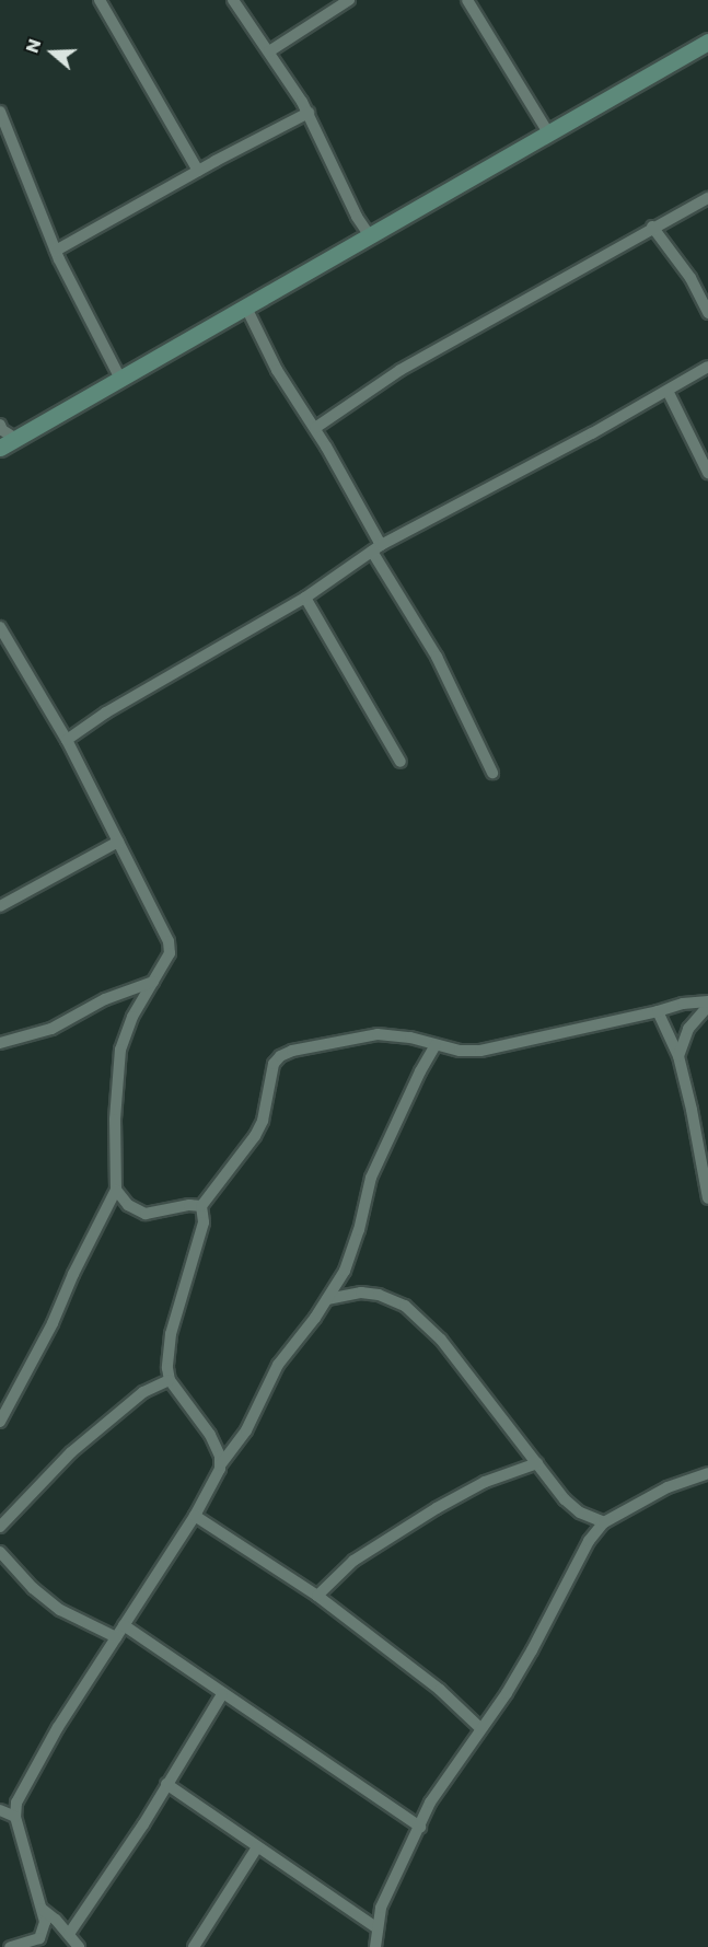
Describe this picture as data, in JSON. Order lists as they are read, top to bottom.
{
  "north": "left"
}
